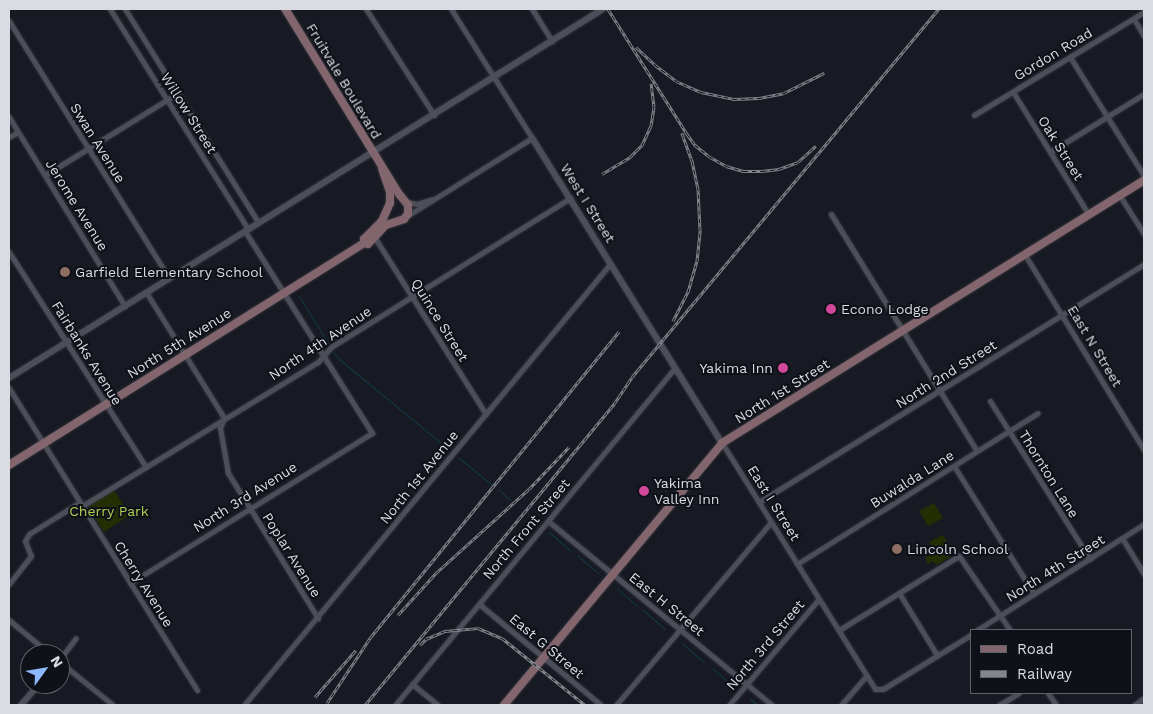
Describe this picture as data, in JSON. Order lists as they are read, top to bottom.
{
  "streets": {
    "main road": ["Fruitvale Boulevard", "North 5th Avenue", "North 1st Street"],
    "street": [
      "Gordon Road",
      "Willow Street",
      "Swan Avenue",
      "Oak Street",
      "West I Street",
      "Jerome Avenue",
      "Quince Street",
      "North 4th Avenue",
      "East N Street",
      "Fairbanks Avenue",
      "North 2nd Street",
      "Thornton Lane",
      "North 1st Avenue",
      "Buwalda Lane",
      "North 3rd Avenue",
      "East I Street",
      "North Front Street",
      "Poplar Avenue",
      "North 4th Street",
      "Cherry Avenue",
      "East H Street",
      "North 3rd Street",
      "East G Street"
    ]
  },
  "crossings": [
    ["Gordon Road", "Oak Street"],
    ["Fruitvale Boulevard", "North 5th Avenue"],
    ["Willow Street", "North 5th Avenue"],
    ["Willow Street", "North 4th Avenue"],
    ["Willow Street", "North 3rd Avenue"],
    ["Oak Street", "North 1st Street"],
    ["West I Street", "North 4th Avenue"],
    ["West I Street", "North 1st Avenue"],
    ["West I Street", "East I Street"],
    ["Quince Street", "North 5th Avenue"],
    ["Quince Street", "North 4th Avenue"],
    ["Quince Street", "North 1st Avenue"],
    ["North 5th Avenue", "Fairbanks Avenue"],
    ["North 5th Avenue", "Cherry Avenue"],
    ["North 4th Avenue", "Fairbanks Avenue"],
    ["North 4th Avenue", "Poplar Avenue"],
    ["North 4th Avenue", "Cherry Avenue"],
    ["East N Street", "North 2nd Street"],
    ["East N Street", "North 1st Street"],
    ["North 2nd Street", "East I Street"],
    ["North 1st Street", "East I Street"],
    ["North 1st Street", "East H Street"],
    ["North 1st Street", "East G Street"],
    ["Thornton Lane", "Buwalda Lane"],
    ["Thornton Lane", "North 4th Street"],
    ["North 1st Avenue", "Poplar Avenue"],
    ["Buwalda Lane", "East I Street"],
    ["North 3rd Avenue", "Poplar Avenue"],
    ["North 3rd Avenue", "Cherry Avenue"],
    ["East I Street", "North Front Street"],
    ["East I Street", "North 3rd Street"],
    ["North Front Street", "East H Street"],
    ["North Front Street", "East G Street"],
    ["East H Street", "North 3rd Street"]
  ],
  "parks": ["Cherry Park"],
  "places": [
    "Garfield Elementary School",
    "Econo Lodge",
    "Yakima Inn",
    "Yakima Valley Inn",
    "Lincoln School"
  ],
  "legend": ["Road", "Railway"],
  "north": "top right"
}
